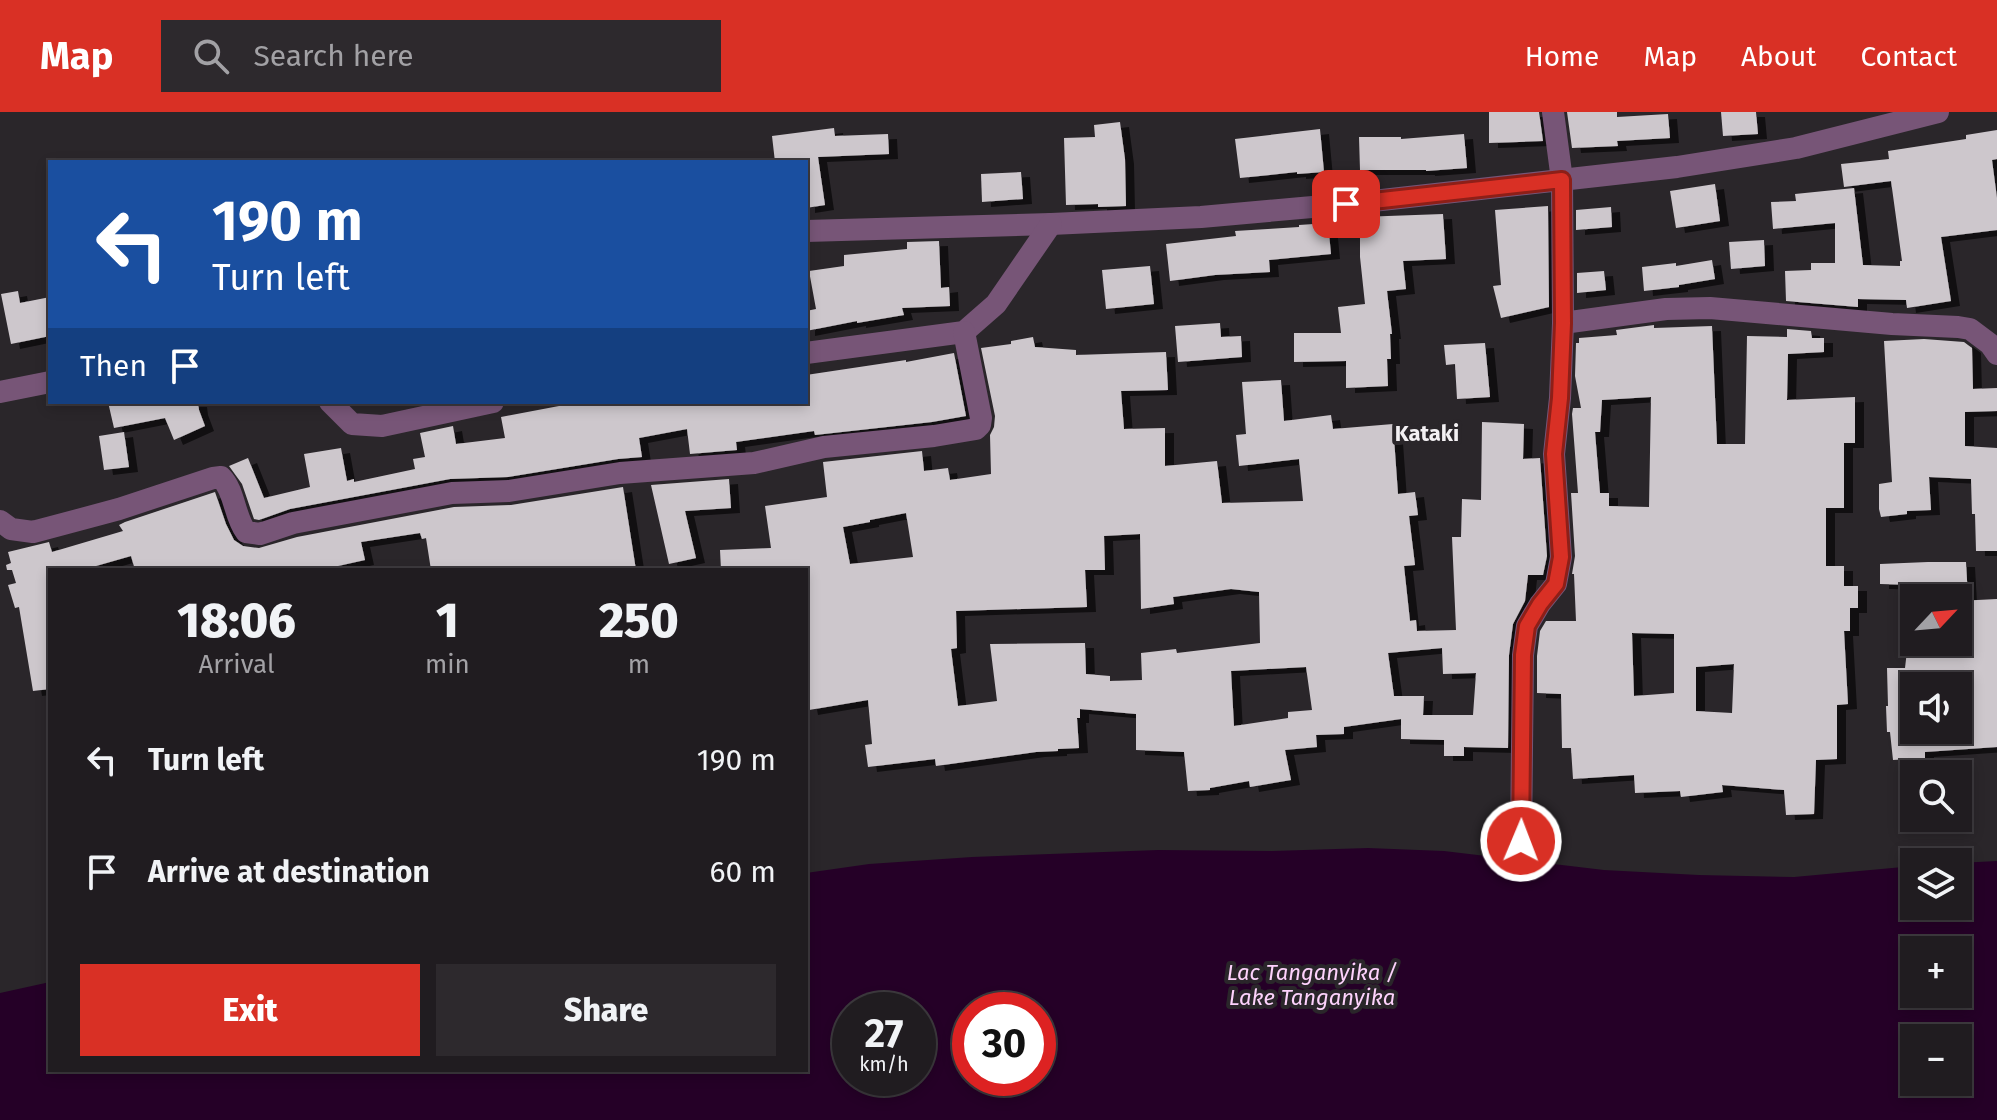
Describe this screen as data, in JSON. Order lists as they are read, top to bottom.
{
  "districts": ["Kataki"],
  "water": ["Lac Tanganyika / Lake Tanganyika"],
  "north": "top right",
  "page": {
    "header": "Map",
    "search": "Search here",
    "nav": [
      "Home",
      "Map",
      "About",
      "Contact"
    ],
    "turn": ["190 m", "Turn left"],
    "then": "Then",
    "eta": [
      "18:06",
      "Arrival",
      "1",
      "min",
      "250",
      "m"
    ],
    "map_buttons": ["+", "−"],
    "list": [
      {
        "name": "Turn left",
        "value": "190 m"
      },
      {
        "name": "Arrive at destination",
        "value": "60 m"
      }
    ],
    "buttons": ["Exit", "Share"],
    "speed": "27 km/h",
    "limit": "30"
  }
}
